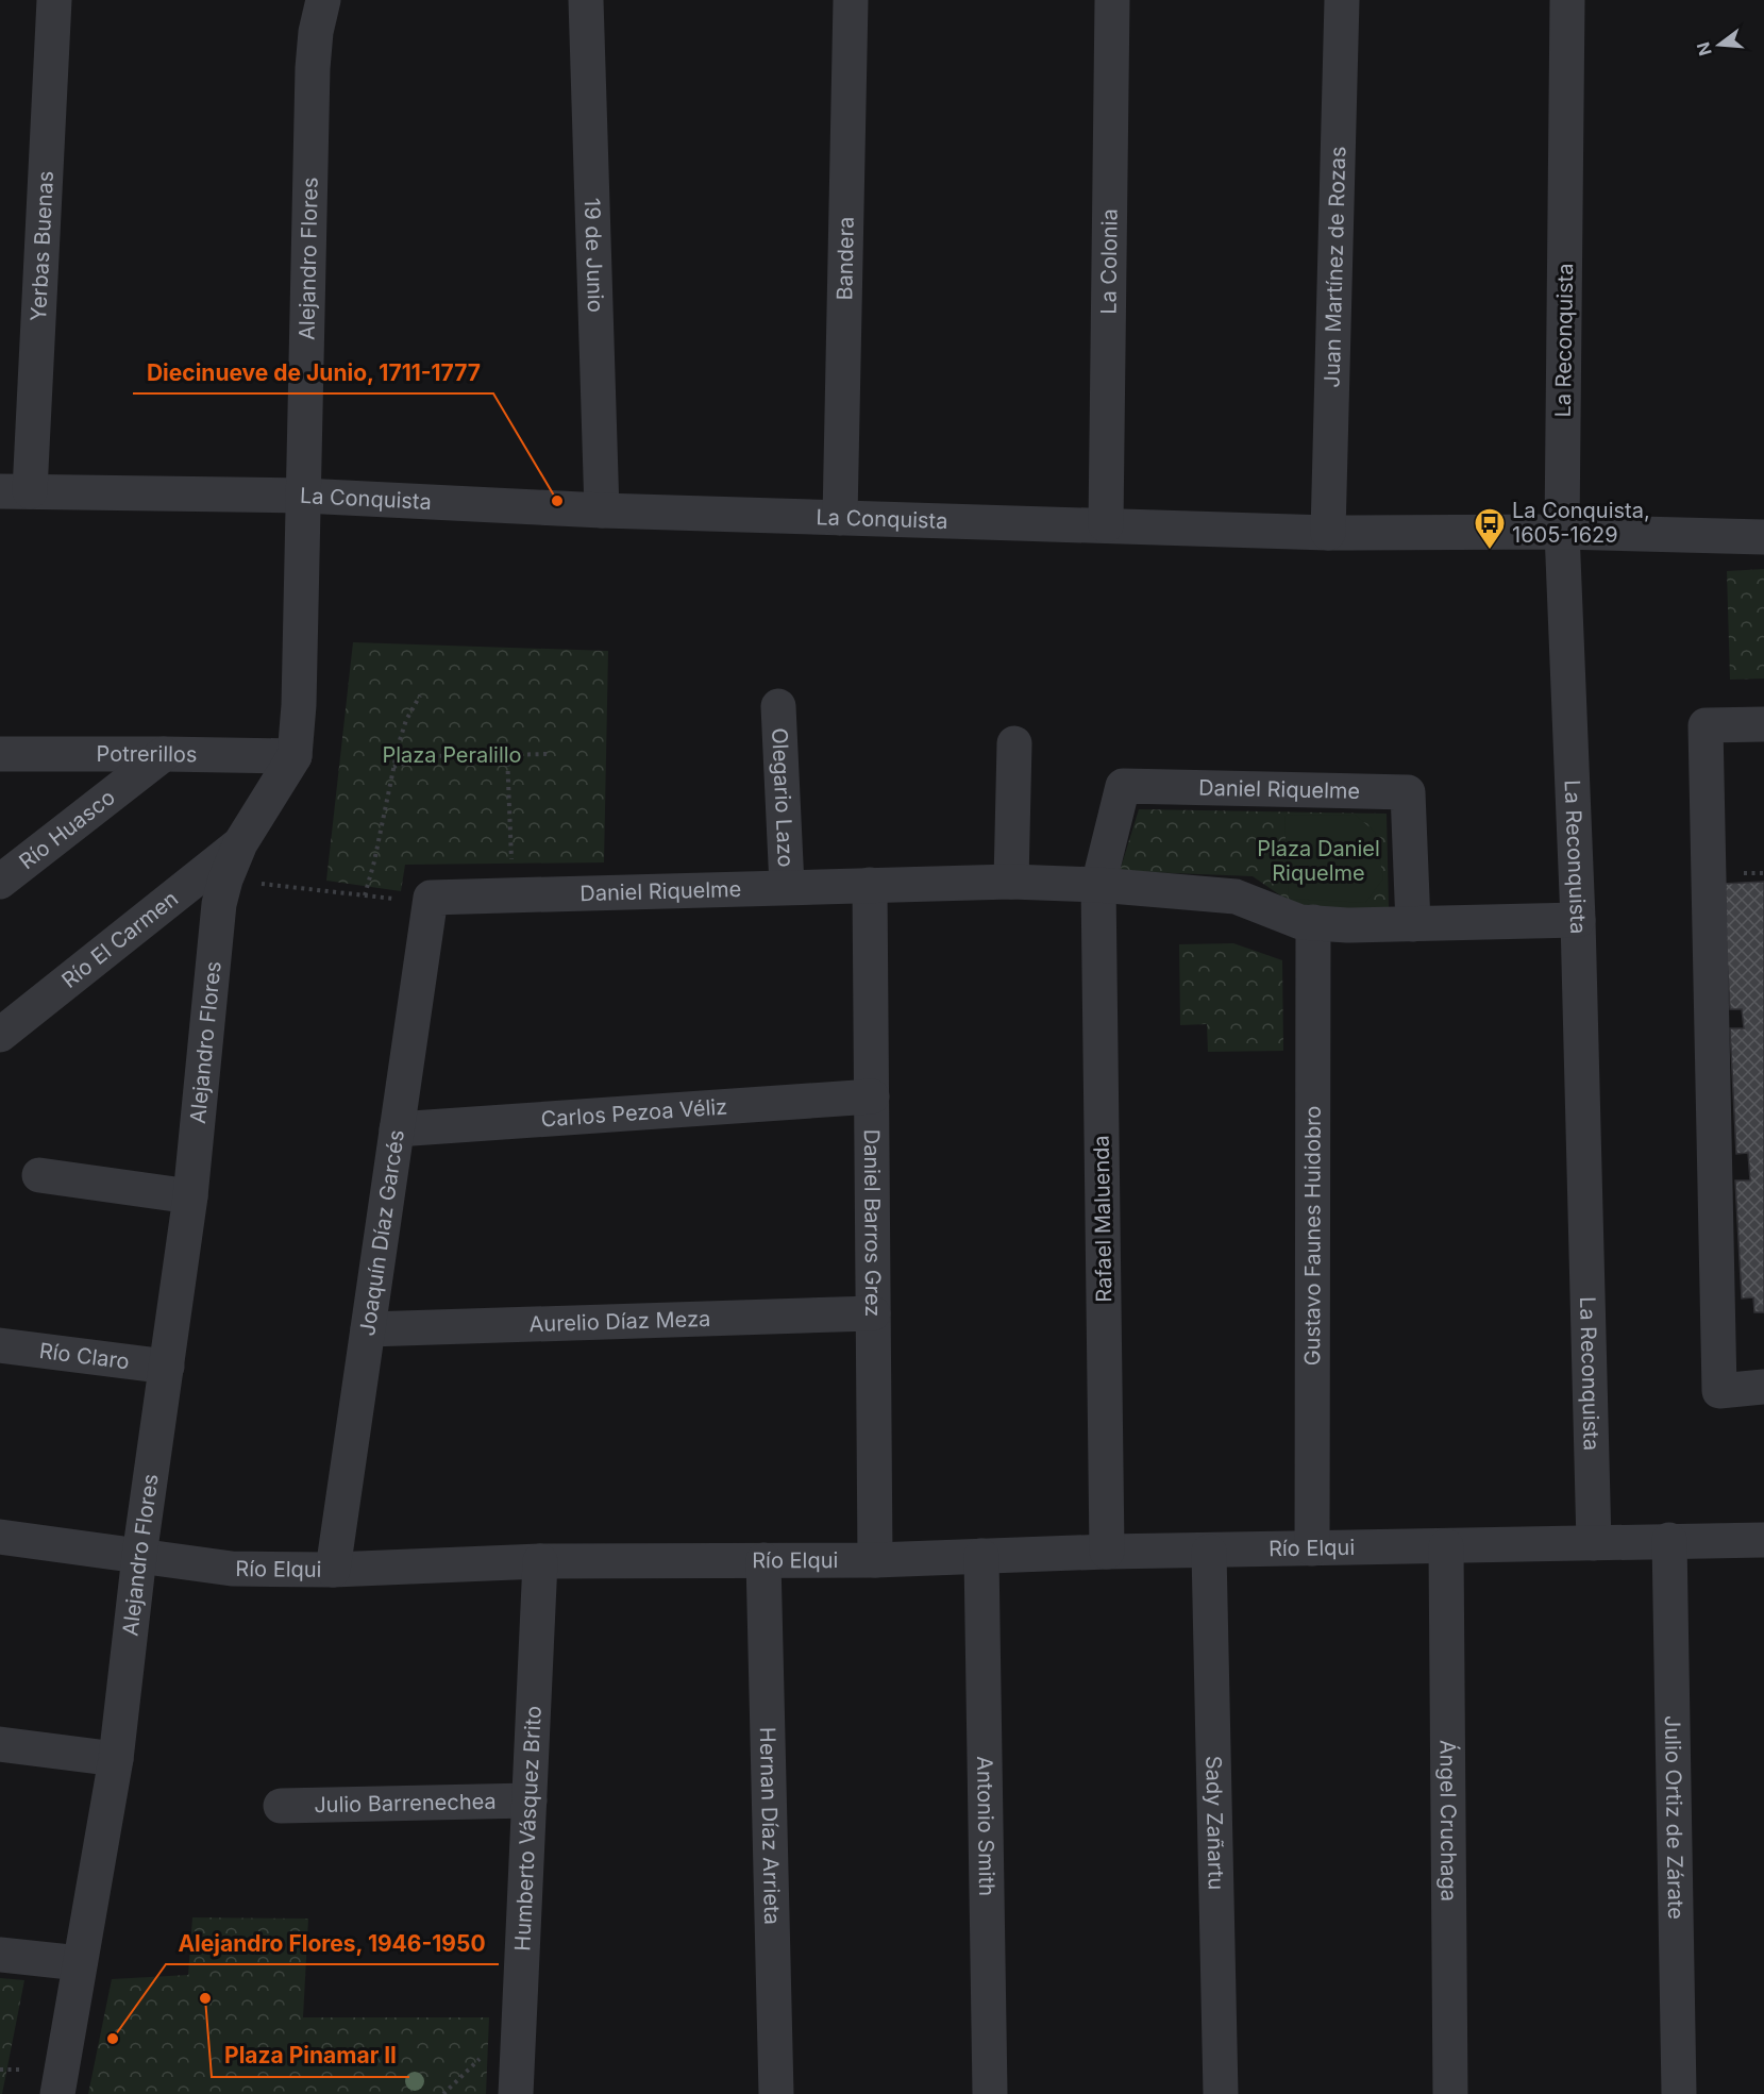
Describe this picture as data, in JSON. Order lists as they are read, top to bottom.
{
  "streets": {
    "street": [
      "Yerbas Buenas",
      "19 de Junio",
      "Alejandro Flores",
      "Bandera",
      "La Colonia",
      "Juan Martínez de Rozas",
      "La Reconquista",
      "La Conquista",
      "Potrerillos",
      "Daniel Riquelme",
      "Olegario Lazo",
      "Río Huasco",
      "Río El Carmen",
      "Carlos Pezoa Véliz",
      "Rafael Maluenda",
      "Daniel Barros Grez",
      "Joaquín Díaz Garcés",
      "Gustavo Faunes Huidobro",
      "Aurelio Díaz Meza",
      "Río Claro",
      "Río Elqui",
      "Julio Barrenechea",
      "Julio Ortiz de Zárate",
      "Ángel Cruchaga",
      "Sady Zañartu",
      "Antonio Smith",
      "Humberto Vásquez Brito",
      "Hernan Díaz Arrieta"
    ]
  },
  "crossings": [
    ["Yerbas Buenas", "La Conquista"],
    ["19 de Junio", "La Conquista"],
    ["Alejandro Flores", "La Conquista"],
    ["Alejandro Flores", "Potrerillos"],
    ["Alejandro Flores", "Río El Carmen"],
    ["Alejandro Flores", "Río Claro"],
    ["Alejandro Flores", "Río Elqui"],
    ["Bandera", "La Conquista"],
    ["La Colonia", "La Conquista"],
    ["Juan Martínez de Rozas", "La Conquista"],
    ["La Reconquista", "La Conquista"],
    ["La Reconquista", "Daniel Riquelme"],
    ["La Reconquista", "Río Elqui"],
    ["Potrerillos", "Río Huasco"],
    ["Daniel Riquelme", "Olegario Lazo"],
    ["Daniel Riquelme", "Rafael Maluenda"],
    ["Daniel Riquelme", "Daniel Barros Grez"],
    ["Daniel Riquelme", "Joaquín Díaz Garcés"],
    ["Daniel Riquelme", "Gustavo Faunes Huidobro"],
    ["Carlos Pezoa Véliz", "Daniel Barros Grez"],
    ["Carlos Pezoa Véliz", "Joaquín Díaz Garcés"],
    ["Rafael Maluenda", "Río Elqui"],
    ["Daniel Barros Grez", "Aurelio Díaz Meza"],
    ["Daniel Barros Grez", "Río Elqui"],
    ["Joaquín Díaz Garcés", "Aurelio Díaz Meza"],
    ["Joaquín Díaz Garcés", "Río Elqui"],
    ["Gustavo Faunes Huidobro", "Río Elqui"],
    ["Río Elqui", "Ángel Cruchaga"],
    ["Río Elqui", "Sady Zañartu"],
    ["Río Elqui", "Antonio Smith"],
    ["Río Elqui", "Humberto Vásquez Brito"],
    ["Río Elqui", "Hernan Díaz Arrieta"],
    ["Julio Barrenechea", "Humberto Vásquez Brito"]
  ],
  "parks": ["Plaza Peralillo", "Plaza Daniel Riquelme"],
  "places": {
    "other": ["Diecinueve de Junio, 1711-1777", "Plaza Pinamar II", "Alejandro Flores, 1946-1950"],
    "bus stop": ["La Conquista, 1605-1629"]
  },
  "north": "left"
}
